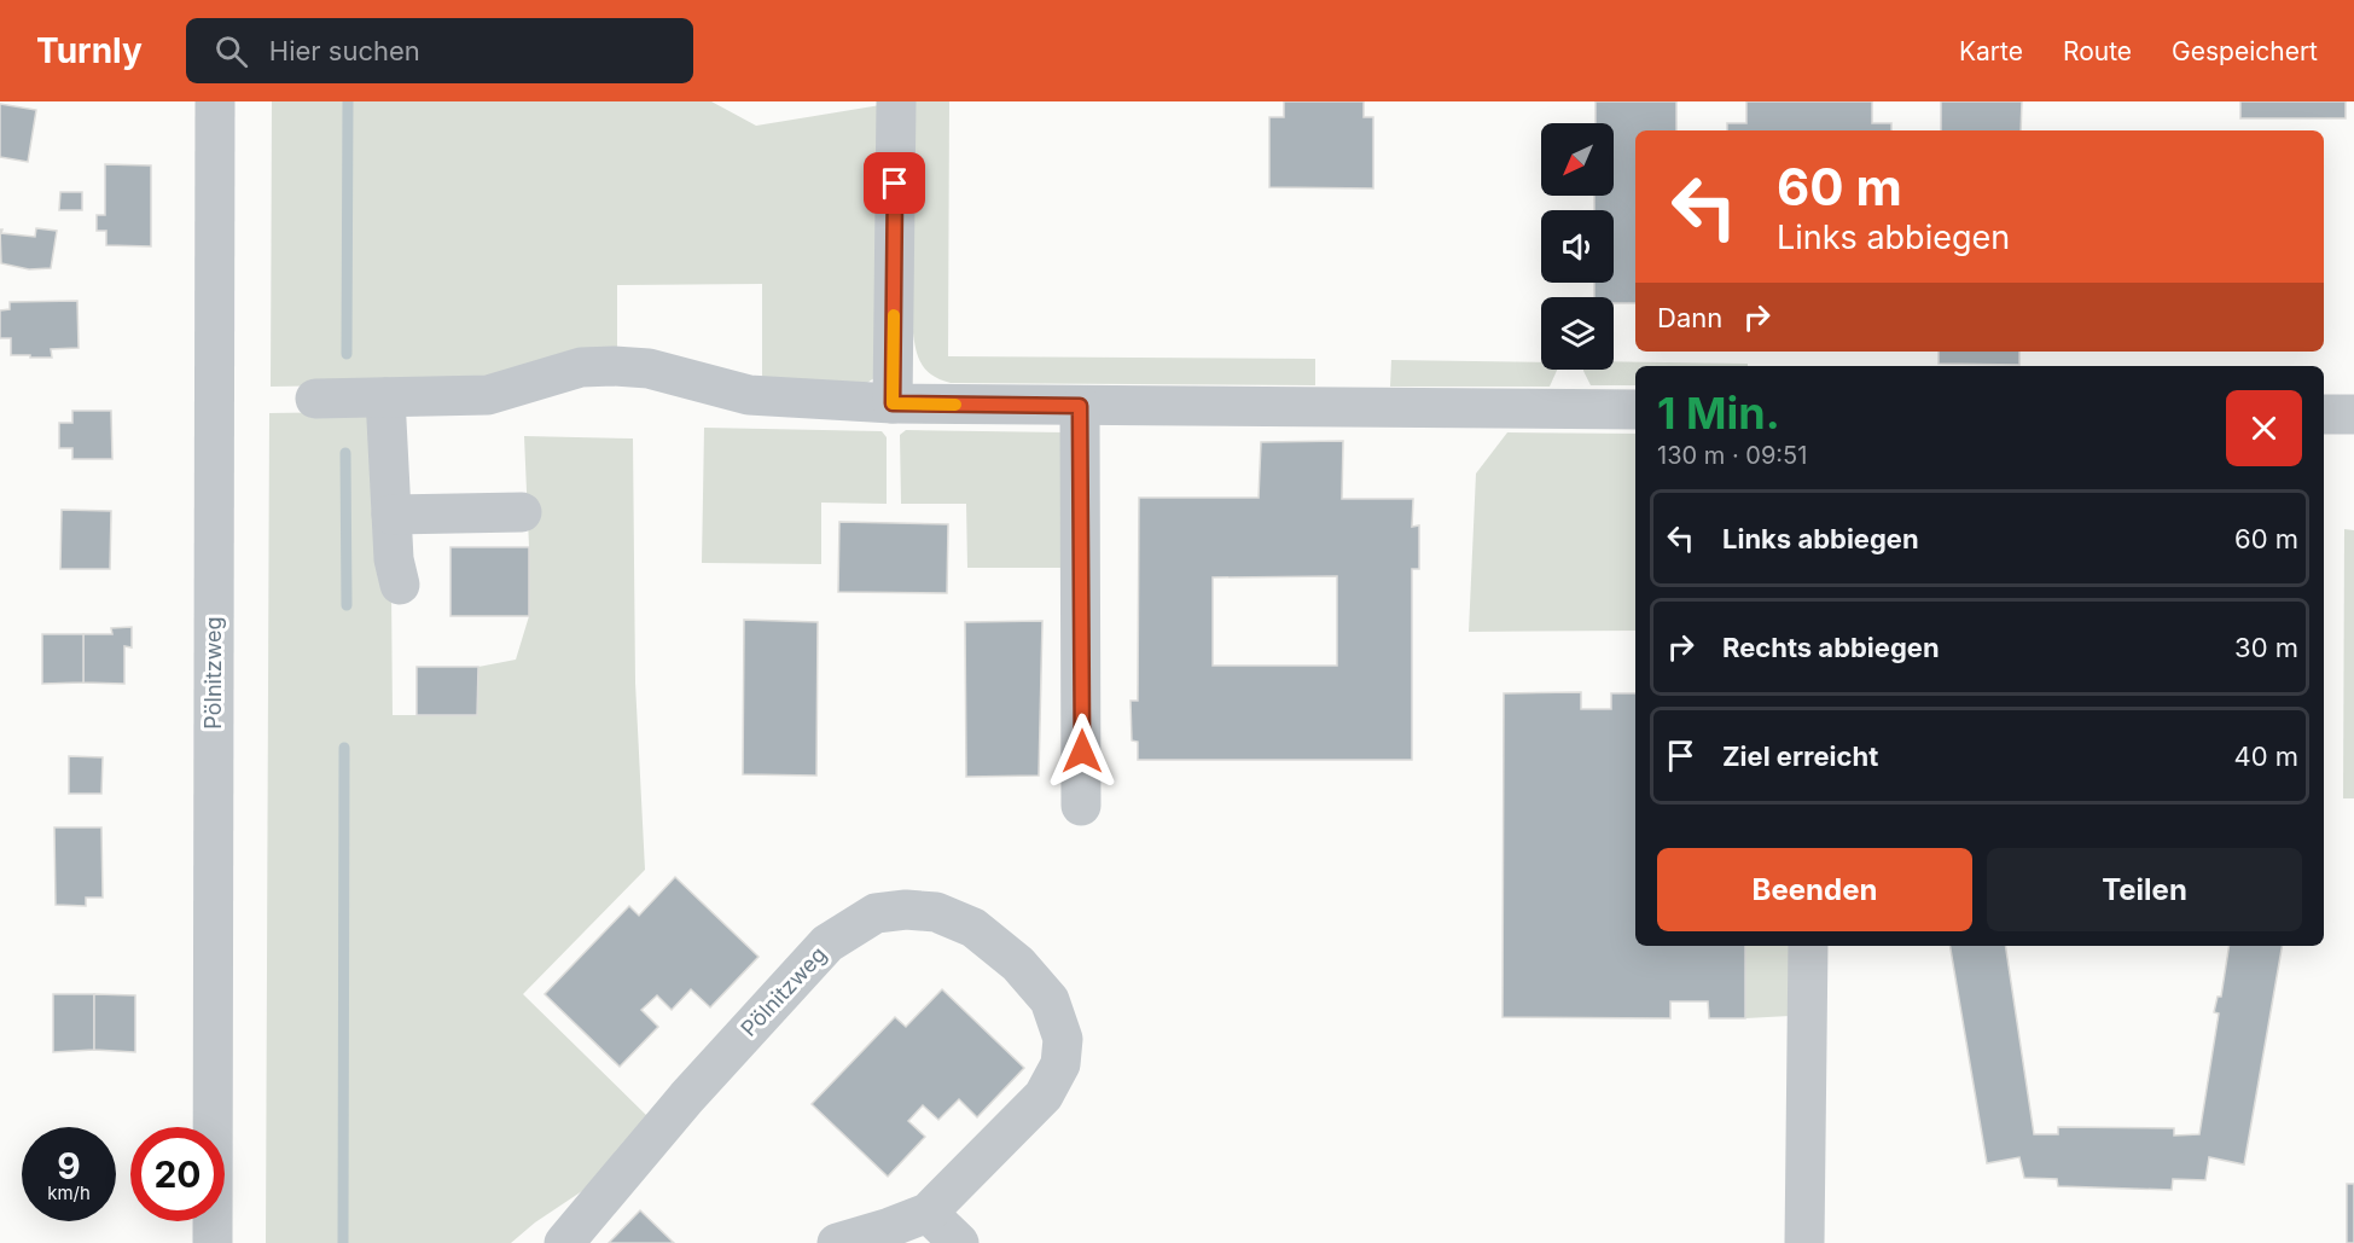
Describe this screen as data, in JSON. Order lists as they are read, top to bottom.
{
  "streets": {
    "street": ["Pölnitzweg"]
  },
  "north": "bottom left",
  "page": {
    "header": "Turnly",
    "search": "Hier suchen",
    "nav": ["Karte", "Route", "Gespeichert"],
    "turn": ["60 m", "Links abbiegen"],
    "then": "Dann",
    "heading": ["1 Min.", "130 m · 09:51"],
    "list": [
      {
        "name": "Links abbiegen",
        "value": "60 m"
      },
      {
        "name": "Rechts abbiegen",
        "value": "30 m"
      },
      {
        "name": "Ziel erreicht",
        "value": "40 m"
      }
    ],
    "buttons": ["Beenden", "Teilen"],
    "speed": "9 km/h",
    "limit": "20"
  }
}
